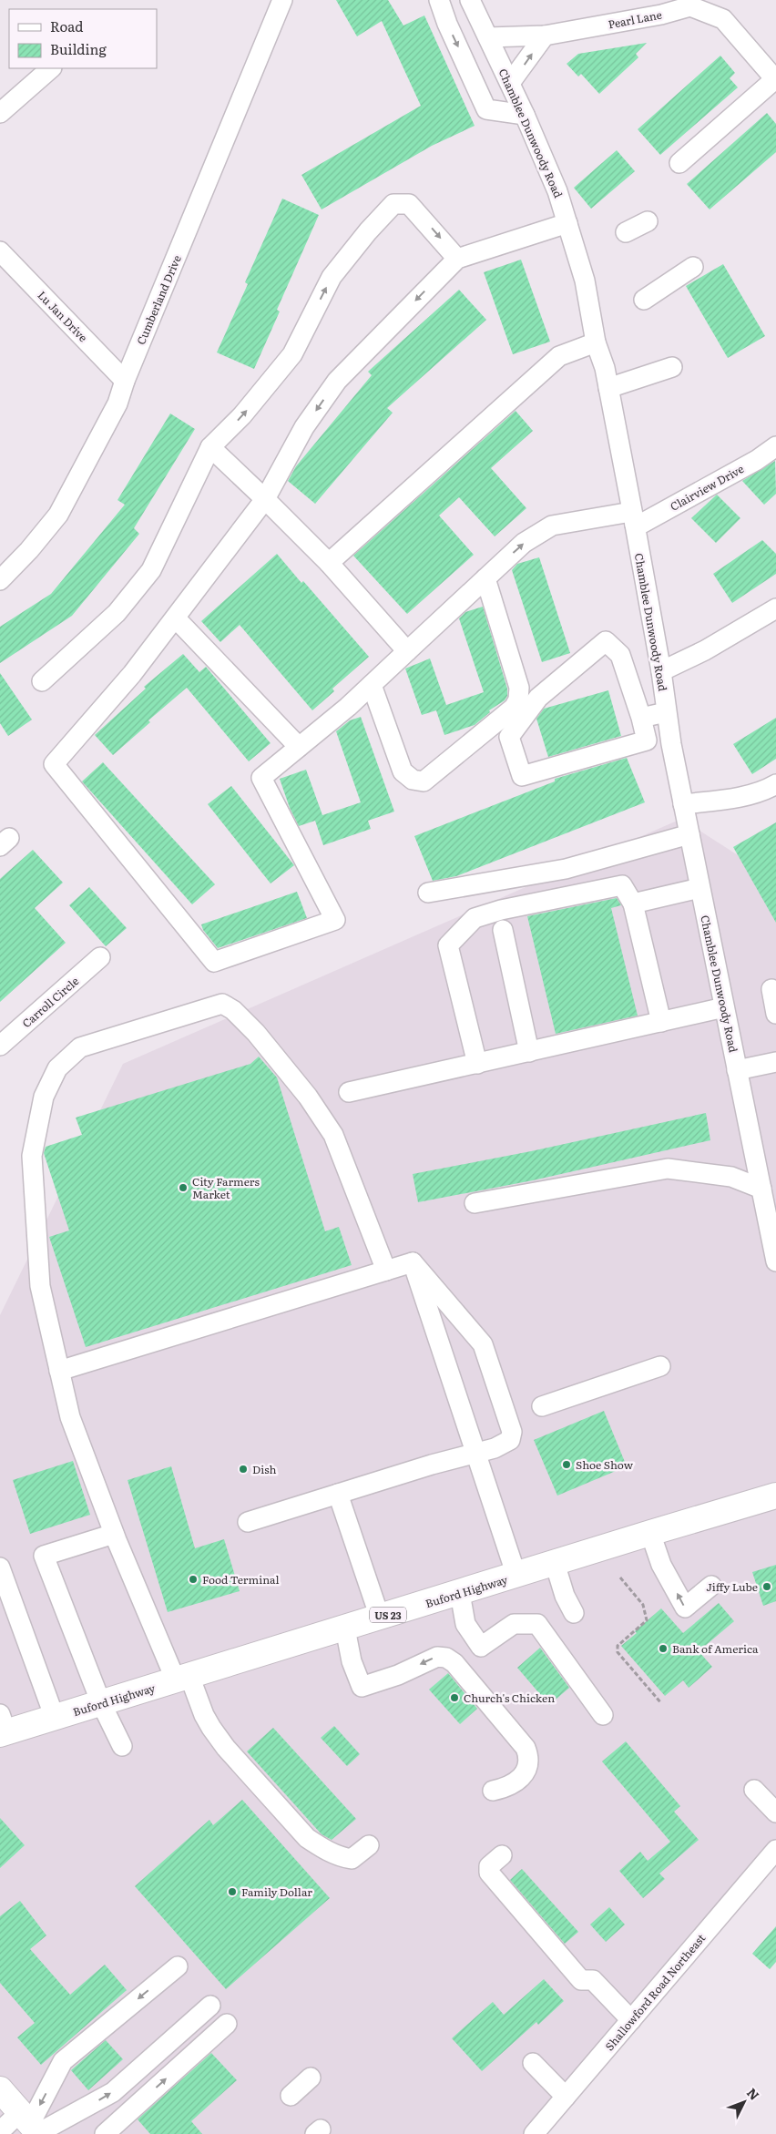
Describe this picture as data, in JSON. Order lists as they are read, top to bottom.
{
  "streets": {
    "main road": ["Buford Highway", "US 23"],
    "street": [
      "Pearl Lane",
      "Chamblee Dunwoody Road",
      "Cumberland Drive",
      "Lu Jan Drive",
      "Clairview Drive",
      "Carroll Circle",
      "Shallowford Road Northeast"
    ]
  },
  "crossings": [
    ["Pearl Lane", "Chamblee Dunwoody Road"],
    ["Chamblee Dunwoody Road", "Clairview Drive"],
    ["Cumberland Drive", "Lu Jan Drive"]
  ],
  "places": [
    "City Farmers Market",
    "Shoe Show",
    "Dish",
    "Food Terminal",
    "Jiffy Lube",
    "Bank of America",
    "Church's Chicken",
    "Family Dollar"
  ],
  "legend": ["Road", "Building"],
  "north": "top right"
}
